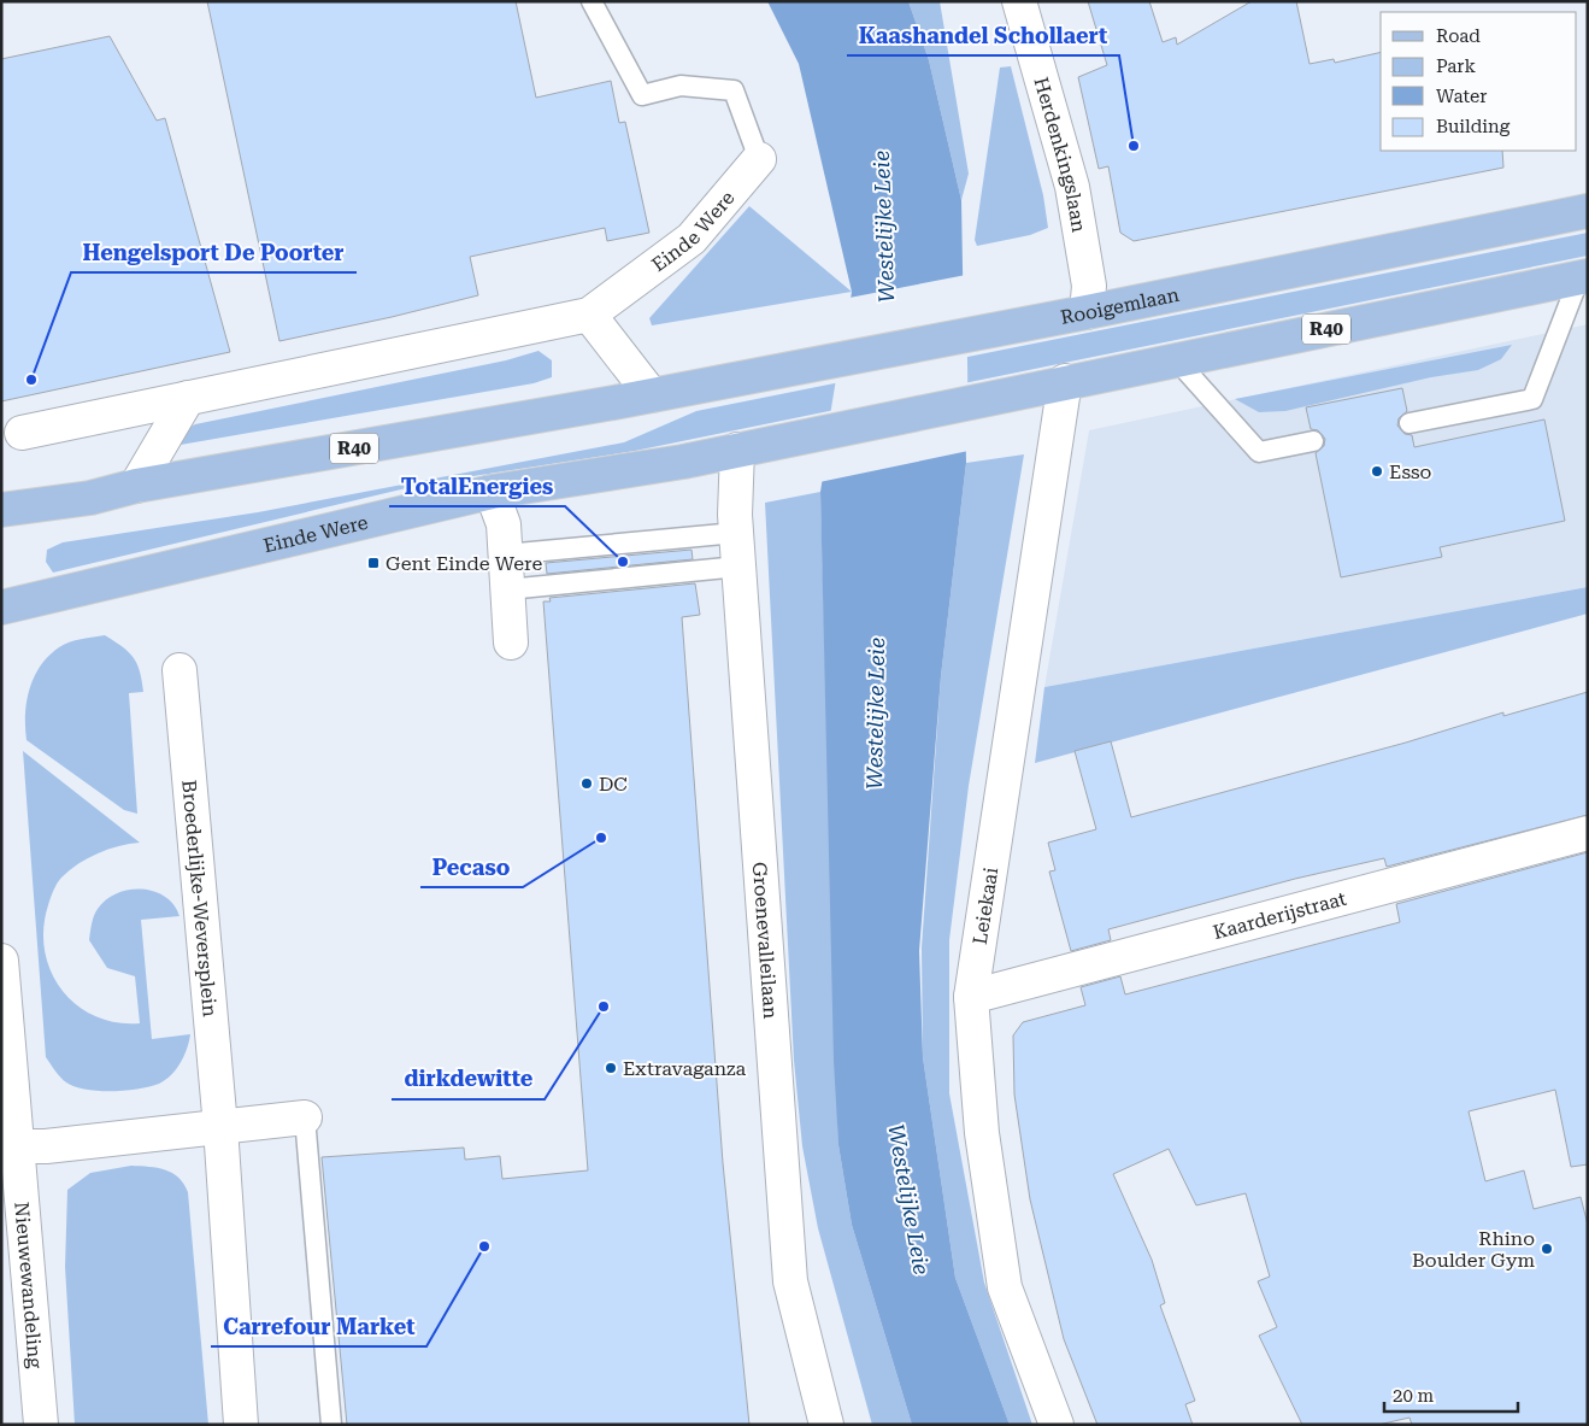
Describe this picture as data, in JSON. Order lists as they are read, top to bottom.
{
  "streets": {
    "main road": ["Einde Were", "Rooigemlaan", "R40"],
    "street": [
      "Herdenkingslaan",
      "Broederlijke-Weversplein",
      "Leiekaai",
      "Kaarderijstraat",
      "Groenevalleilaan",
      "Nieuwewandeling"
    ]
  },
  "crossings": [
    ["Herdenkingslaan", "Rooigemlaan"],
    ["Einde Were", "R40"],
    ["Einde Were", "Groenevalleilaan"],
    ["Rooigemlaan", "R40"],
    ["R40", "Leiekaai"],
    ["R40", "Groenevalleilaan"],
    ["Leiekaai", "Kaarderijstraat"]
  ],
  "water": ["Westelijke Leie"],
  "places": {
    "other": [
      "Kaashandel Schollaert",
      "Hengelsport De Poorter",
      "Esso",
      "TotalEnergies",
      "DC",
      "Pecaso",
      "dirkdewitte",
      "Extravaganza",
      "Carrefour Market",
      "Rhino Boulder Gym"
    ],
    "transit": ["Gent Einde Were"]
  },
  "legend": [
    "Road",
    "Park",
    "Water",
    "Building"
  ],
  "scale_bar": "20 m"
}
